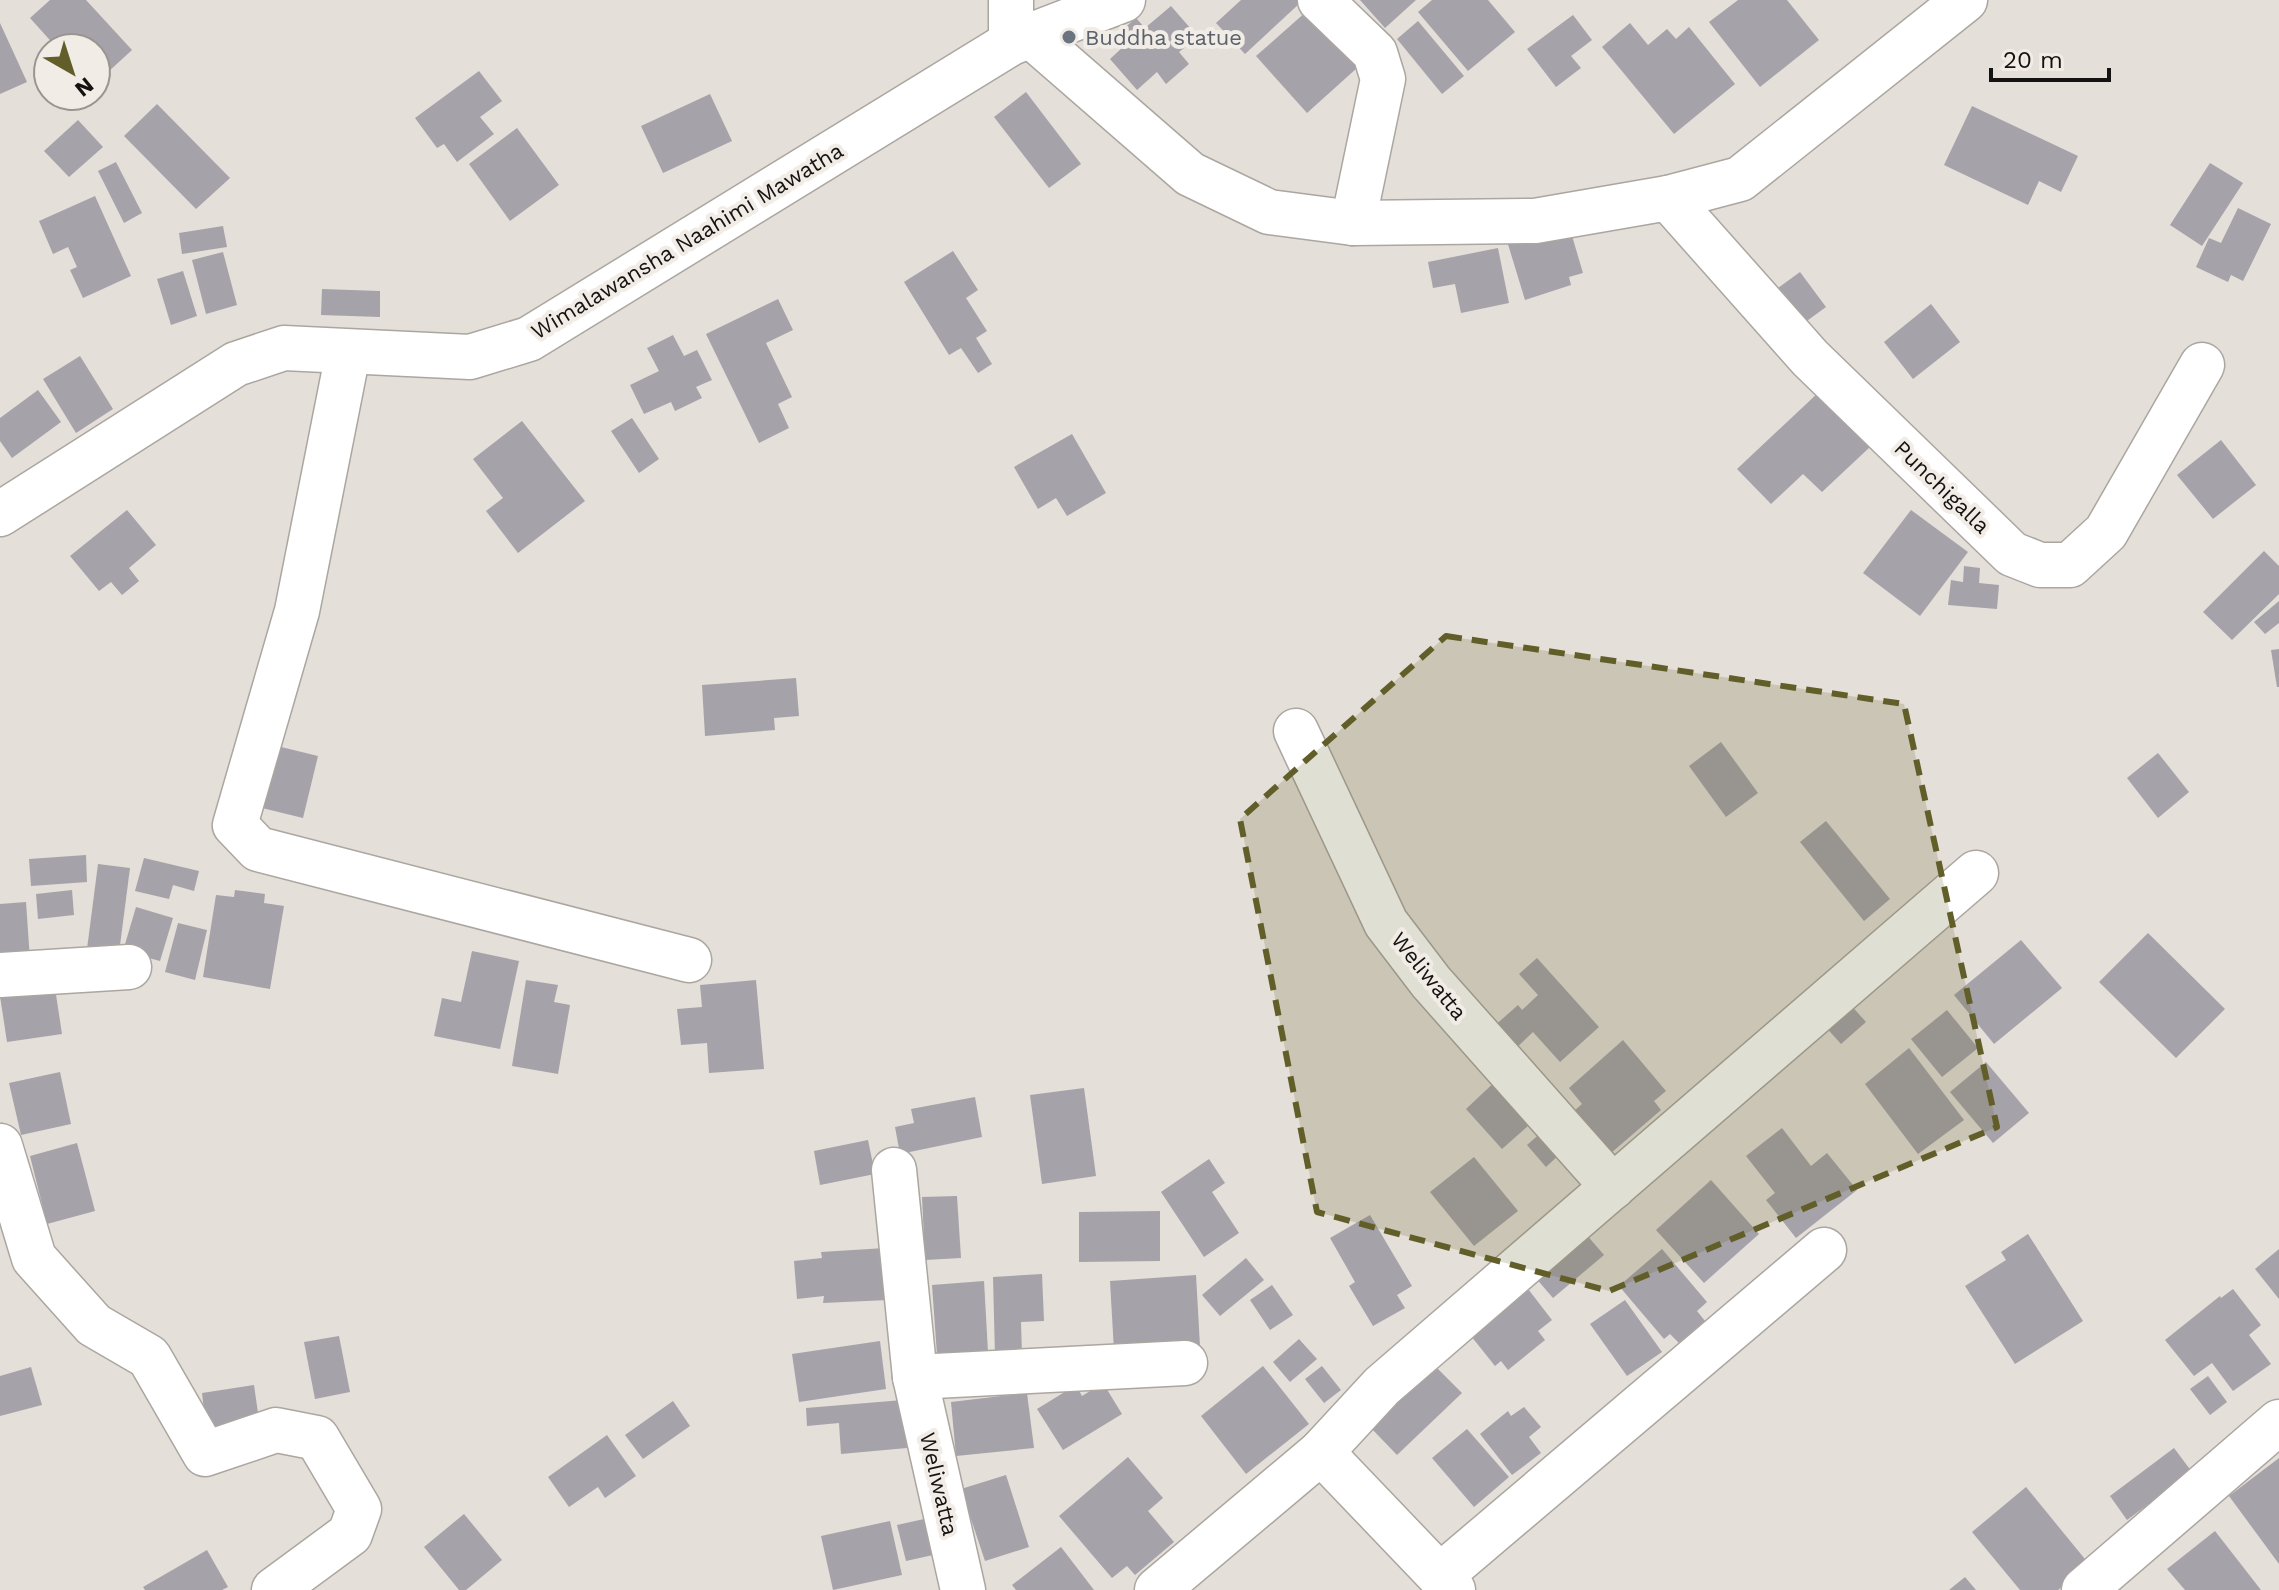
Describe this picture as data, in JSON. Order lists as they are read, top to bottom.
{
  "streets": {
    "street": ["Wimalawansha Naahimi Mawatha", "Punchigalla", "Weliwatta"]
  },
  "places": ["Buddha statue"],
  "scale_bar": "20 m",
  "north": "bottom right"
}
